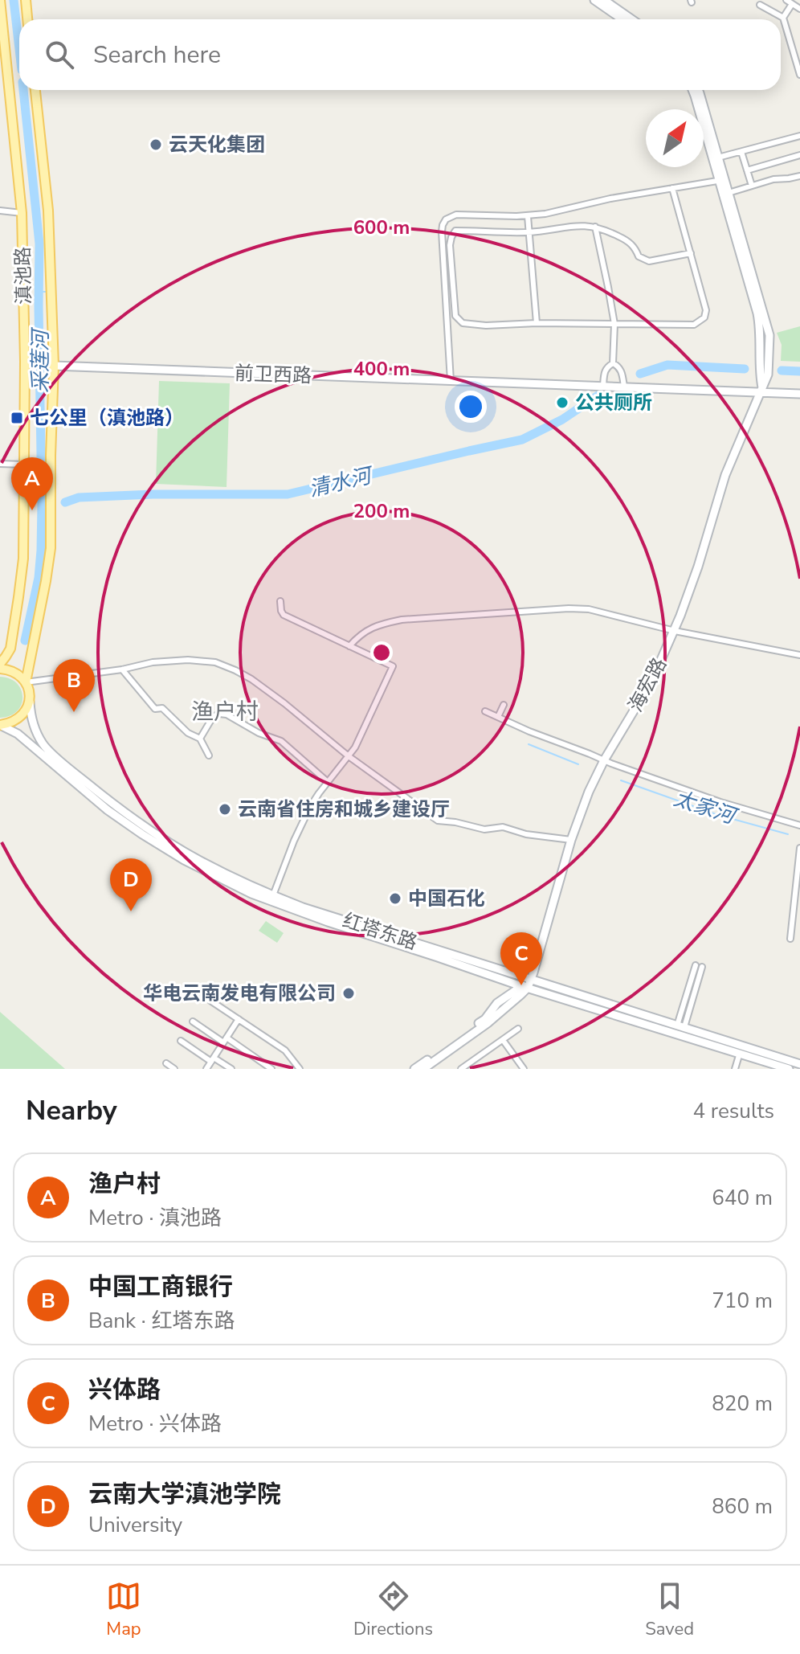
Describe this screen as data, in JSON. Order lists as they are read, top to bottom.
{
  "streets": {
    "main road": [
      "滇池路",
      "前卫西路",
      "海宏路",
      "红塔东路"
    ]
  },
  "crossings": [
    ["滇池路", "前卫西路"],
    ["前卫西路", "海宏路"],
    ["海宏路", "红塔东路"]
  ],
  "districts": ["渔户村"],
  "water": ["采莲河", "清水河", "太家河"],
  "places": {
    "other": [
      "云天化集团",
      "公共厕所",
      "云南省住房和城乡建设厅",
      "中国石化",
      "华电云南发电有限公司"
    ],
    "transit": ["七公里（滇池路）"]
  },
  "north": "top right",
  "page": {
    "search": "Search here",
    "pins": [
      "A",
      "B",
      "D",
      "C"
    ],
    "heading": ["Nearby", "4 results"],
    "list": [
      {
        "mark": "A",
        "name": "渔户村",
        "note": "Metro · 滇池路",
        "value": "640 m"
      },
      {
        "mark": "B",
        "name": "中国工商银行",
        "note": "Bank · 红塔东路",
        "value": "710 m"
      },
      {
        "mark": "C",
        "name": "兴体路",
        "note": "Metro · 兴体路",
        "value": "820 m"
      },
      {
        "mark": "D",
        "name": "云南大学滇池学院",
        "note": "University",
        "value": "860 m"
      }
    ],
    "nav": ["Map", "Directions", "Saved"]
  },
  "rings": ["600 m", "400 m", "200 m"]
}
